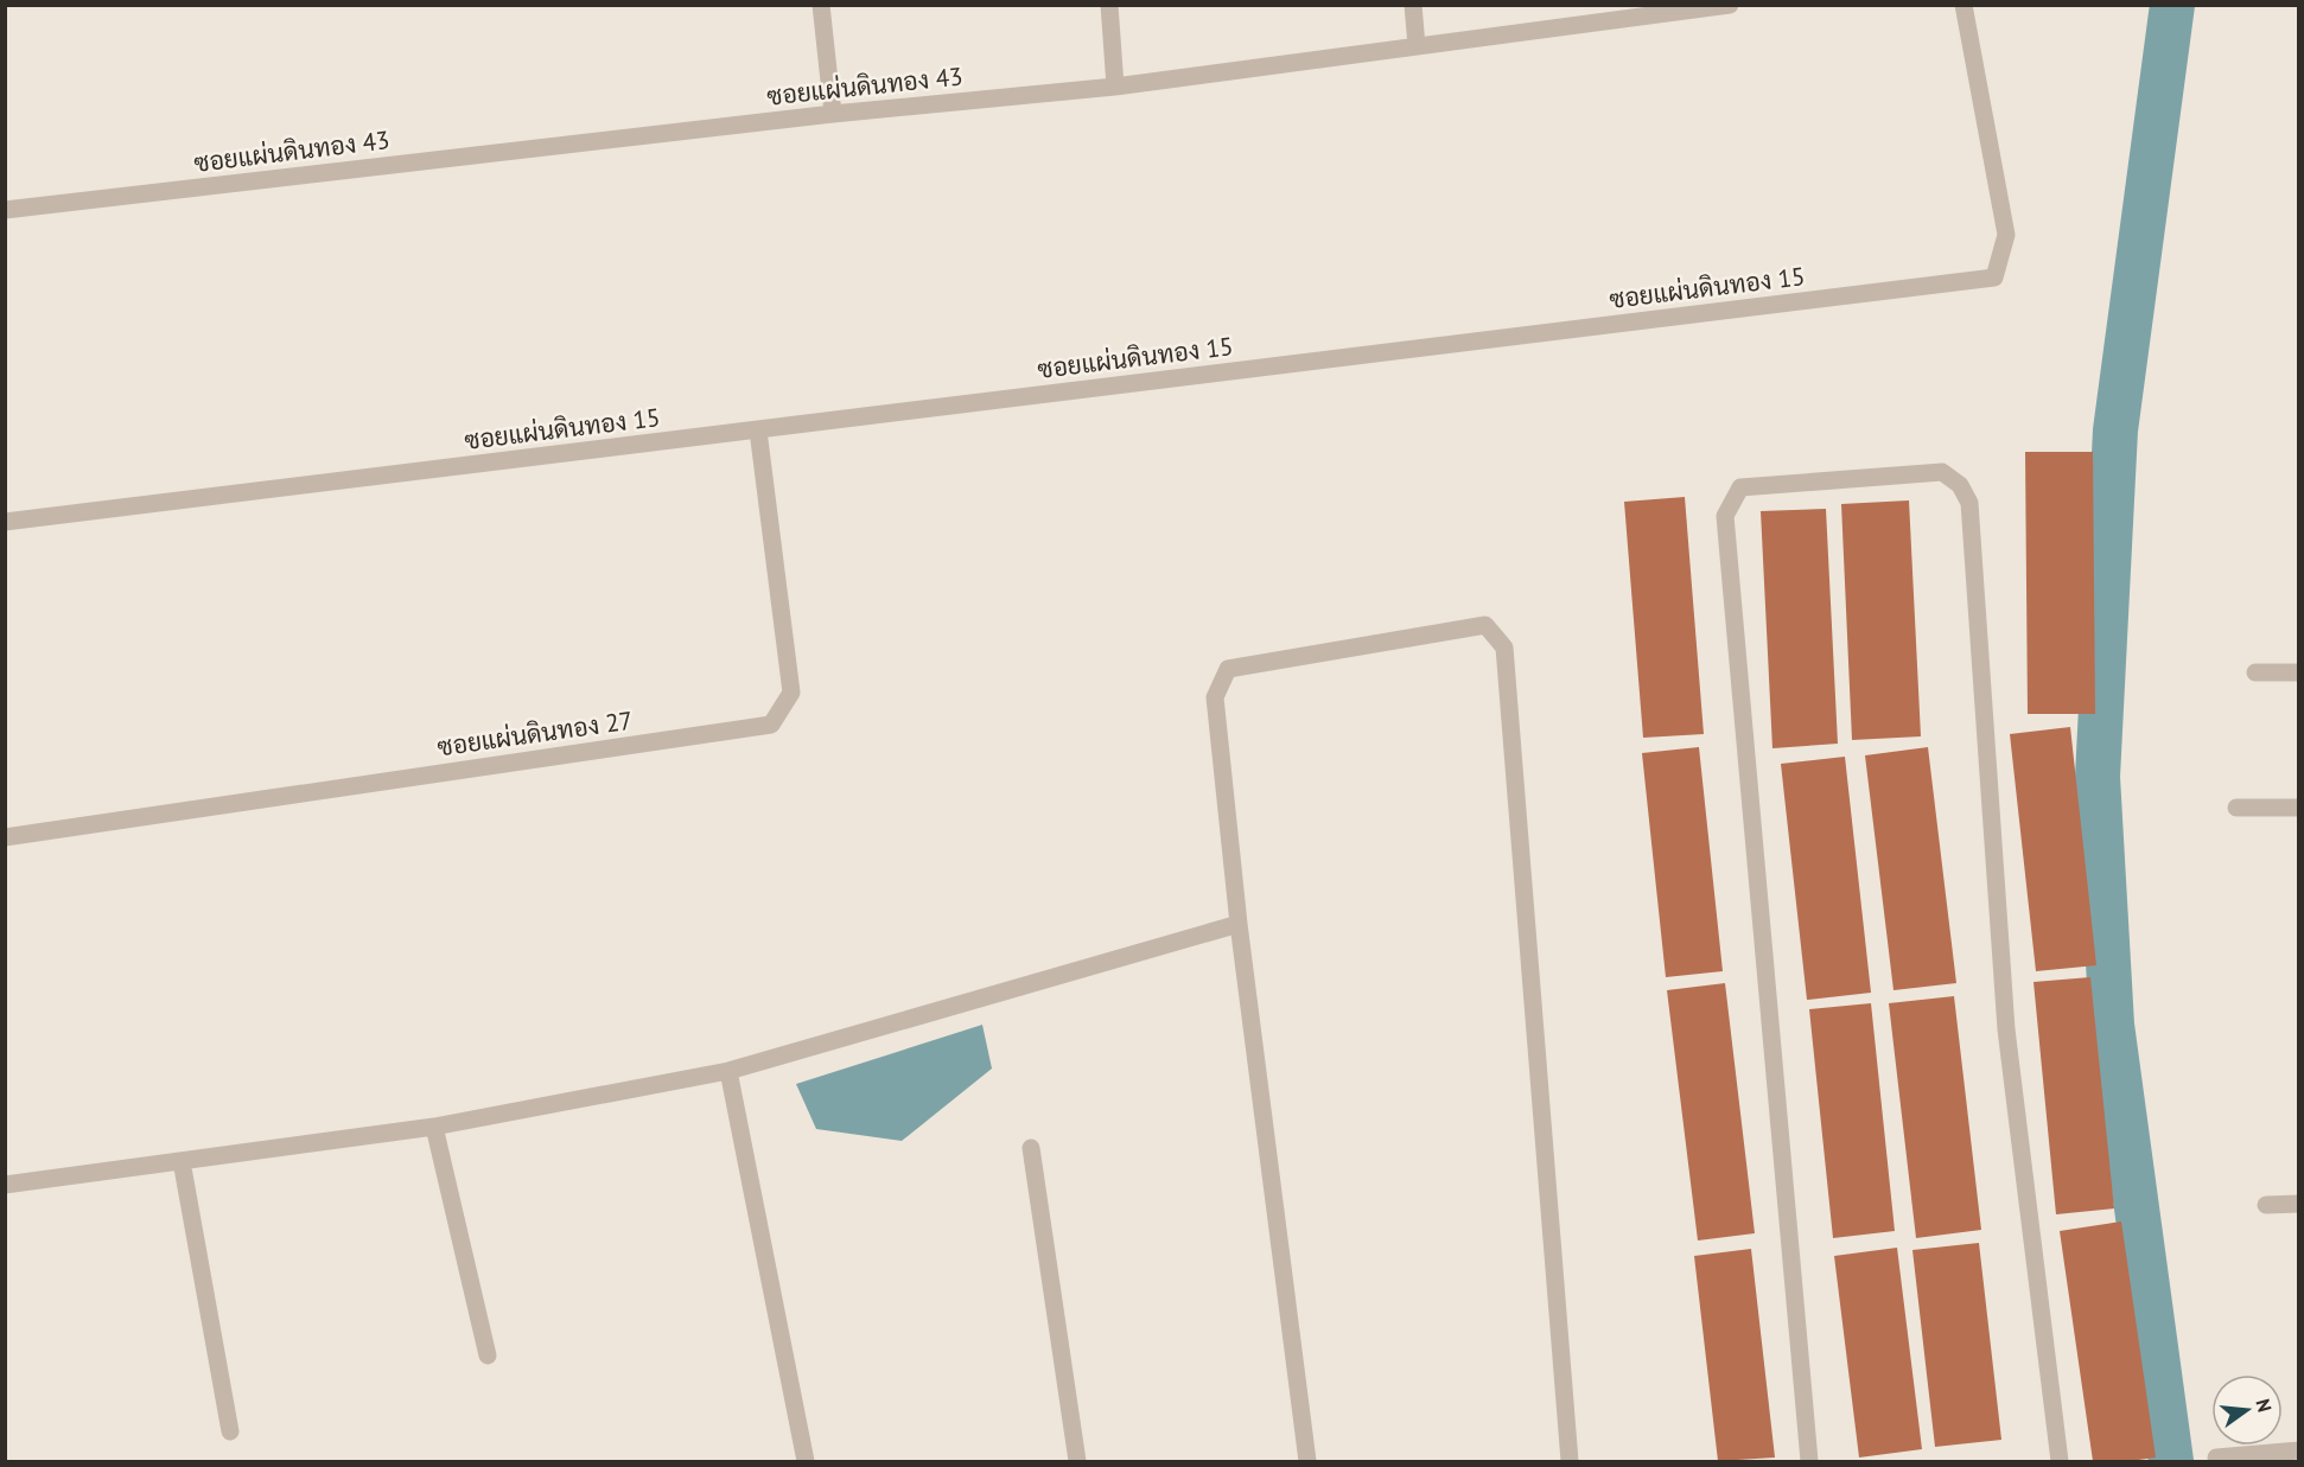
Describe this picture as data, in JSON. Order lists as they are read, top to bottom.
{
  "streets": {
    "street": ["ซอยแผ่นดินทอง 43", "ซอยแผ่นดินทอง 15", "ซอยแผ่นดินทอง 27"]
  },
  "crossings": [
    ["ซอยแผ่นดินทอง 15", "ซอยแผ่นดินทอง 27"]
  ],
  "north": "right"
}
